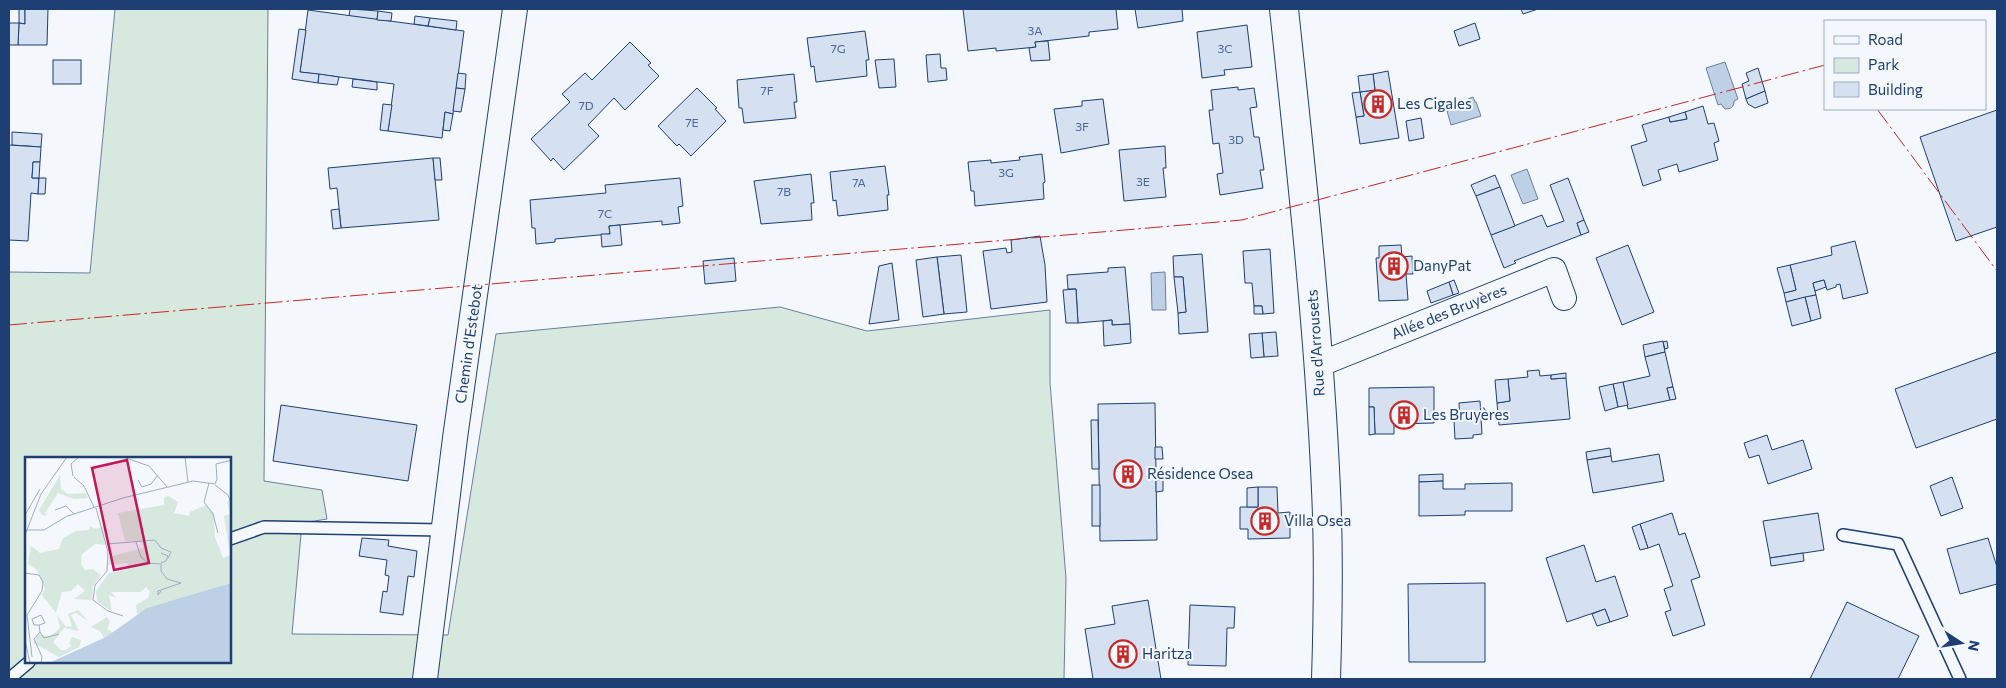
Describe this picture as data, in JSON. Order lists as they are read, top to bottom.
{
  "streets": {
    "main road": ["Rue d'Arrousets"],
    "street": ["Allée des Bruyères", "Chemin d'Estebot"]
  },
  "crossings": [
    ["Allée des Bruyères", "Rue d'Arrousets"]
  ],
  "places": {
    "building": [
      "Les Cigales",
      "DanyPat",
      "Les Bruyères",
      "Résidence Osea",
      "Villa Osea",
      "Haritza"
    ]
  },
  "house_numbers": [
    "3A",
    "7G",
    "3C",
    "7F",
    "7D",
    "7E",
    "3F",
    "3D",
    "3G",
    "3E",
    "7A",
    "7B",
    "7C"
  ],
  "legend": ["Road", "Park", "Building"],
  "north": "right"
}
